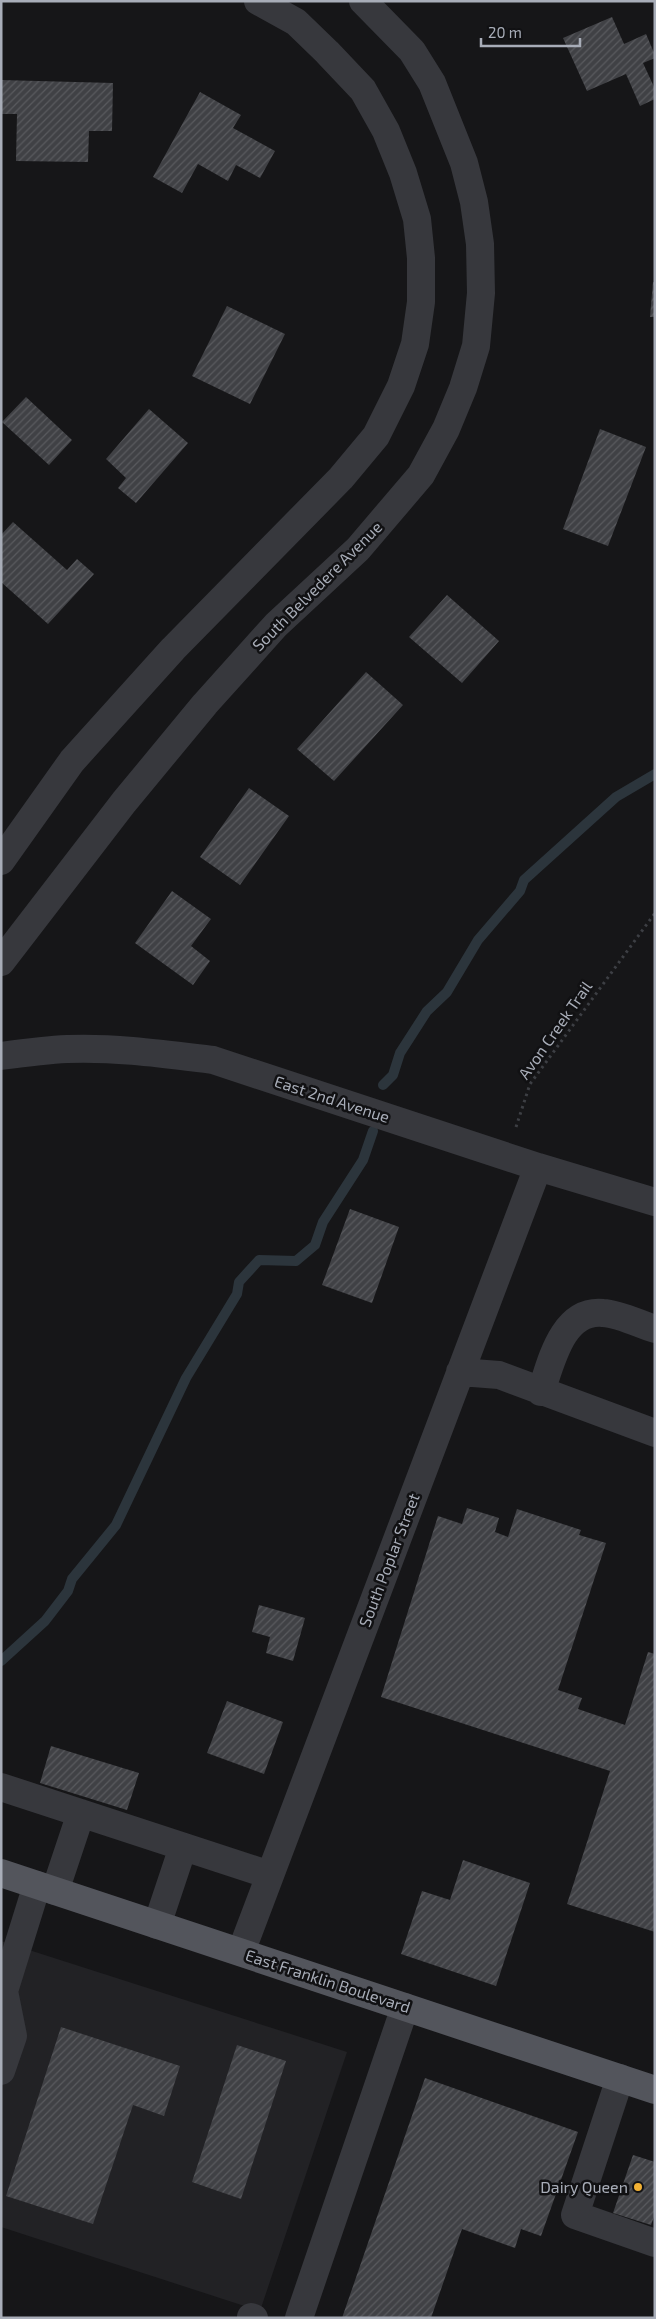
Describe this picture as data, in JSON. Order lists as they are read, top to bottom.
{
  "streets": {
    "main road": ["East Franklin Boulevard"],
    "street": ["South Belvedere Avenue", "East 2nd Avenue", "South Poplar Street"],
    "path": ["Avon Creek Trail"]
  },
  "crossings": [
    ["Avon Creek Trail", "East 2nd Avenue"],
    ["Avon Creek Trail", "South Poplar Street"],
    ["East 2nd Avenue", "South Poplar Street"],
    ["South Poplar Street", "East Franklin Boulevard"]
  ],
  "places": ["Dairy Queen"],
  "scale_bar": "20 m"
}
